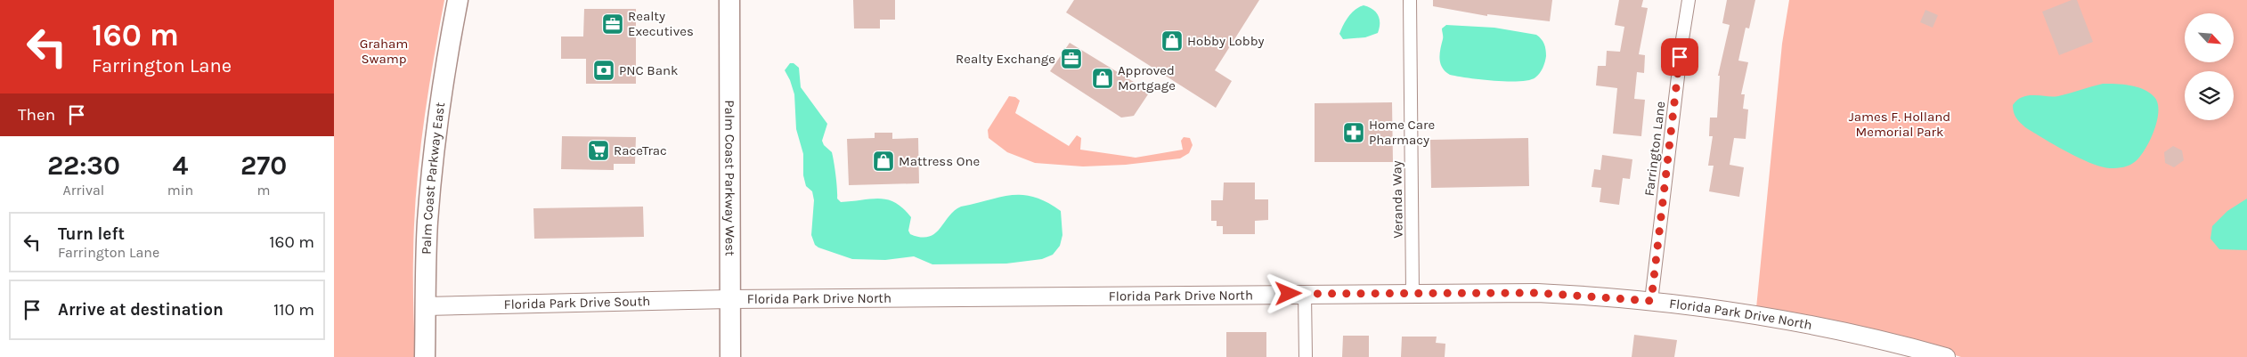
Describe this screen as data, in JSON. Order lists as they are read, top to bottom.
{
  "streets": {
    "main road": ["Palm Coast Parkway East", "Palm Coast Parkway West"],
    "street": [
      "Farrington Lane",
      "Veranda Way",
      "Florida Park Drive North",
      "Florida Park Drive South"
    ]
  },
  "crossings": [
    ["Farrington Lane", "Florida Park Drive North"],
    ["Palm Coast Parkway East", "Florida Park Drive South"],
    ["Palm Coast Parkway West", "Florida Park Drive North"],
    ["Palm Coast Parkway West", "Florida Park Drive South"],
    ["Veranda Way", "Florida Park Drive North"],
    ["Florida Park Drive North", "Florida Park Drive South"]
  ],
  "parks": ["Graham Swamp", "James F. Holland Memorial Park"],
  "places": {
    "office": ["Realty Executives", "Realty Exchange"],
    "shop": ["Hobby Lobby", "Approved Mortgage", "Mattress One"],
    "bank": ["PNC Bank"],
    "pharmacy": ["Home Care Pharmacy"],
    "supermarket": ["RaceTrac"]
  },
  "north": "bottom right",
  "page": {
    "turn": ["160 m", "Farrington Lane"],
    "then": "Then",
    "eta": [
      "22:30",
      "Arrival",
      "4",
      "min",
      "270",
      "m"
    ],
    "list": [
      {
        "name": "Turn left",
        "note": "Farrington Lane",
        "value": "160 m"
      },
      {
        "name": "Arrive at destination",
        "value": "110 m"
      }
    ]
  }
}
